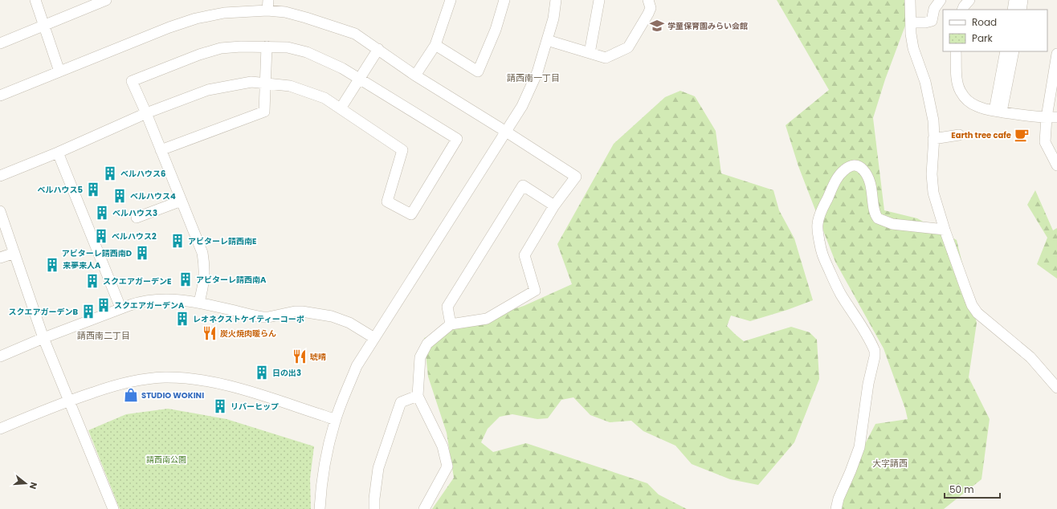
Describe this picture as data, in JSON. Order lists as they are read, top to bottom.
{
  "districts": ["請西南一丁目", "請西南二丁目", "大字請西"],
  "parks": ["請西南公園"],
  "places": {
    "school or university": ["学童保育園みらい会館"],
    "cafe": ["Earth tree cafe"],
    "building": [
      "ベルハウス6",
      "ベルハウス5",
      "ベルハウス4",
      "ベルハウス3",
      "ベルハウス2",
      "アビターレ請西南E",
      "アビターレ請西南D",
      "来夢来人A",
      "アビターレ請西南A",
      "スクエアガーデンE",
      "スクエアガーデンA",
      "スクエアガーデンB",
      "レオネクストケイティーコーポ",
      "日の出3",
      "リバーヒップ"
    ],
    "restaurant": ["炭火焼肉暖らん", "琥晴"],
    "shop": ["STUDIO WOKINI"]
  },
  "legend": ["Road", "Park"],
  "scale_bar": "50 m",
  "north": "right"
}
